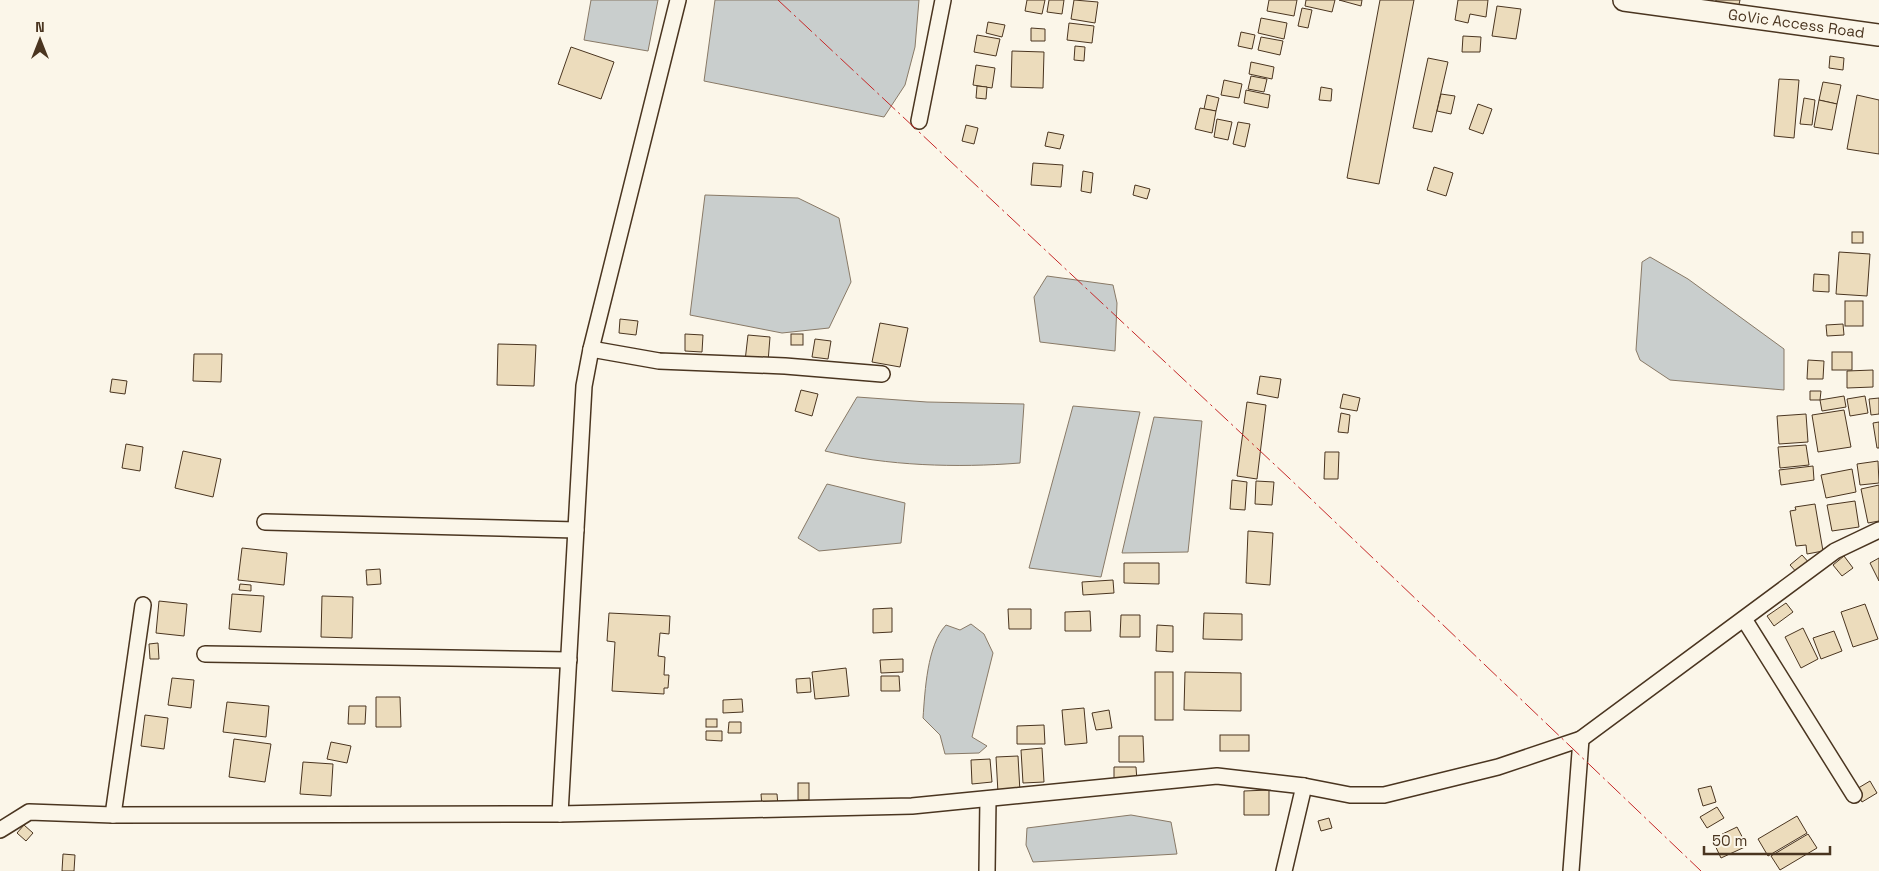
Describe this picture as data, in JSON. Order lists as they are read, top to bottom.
{
  "streets": {
    "main road": ["GoVic Access Road"]
  },
  "scale_bar": "50 m",
  "north": "top"
}
